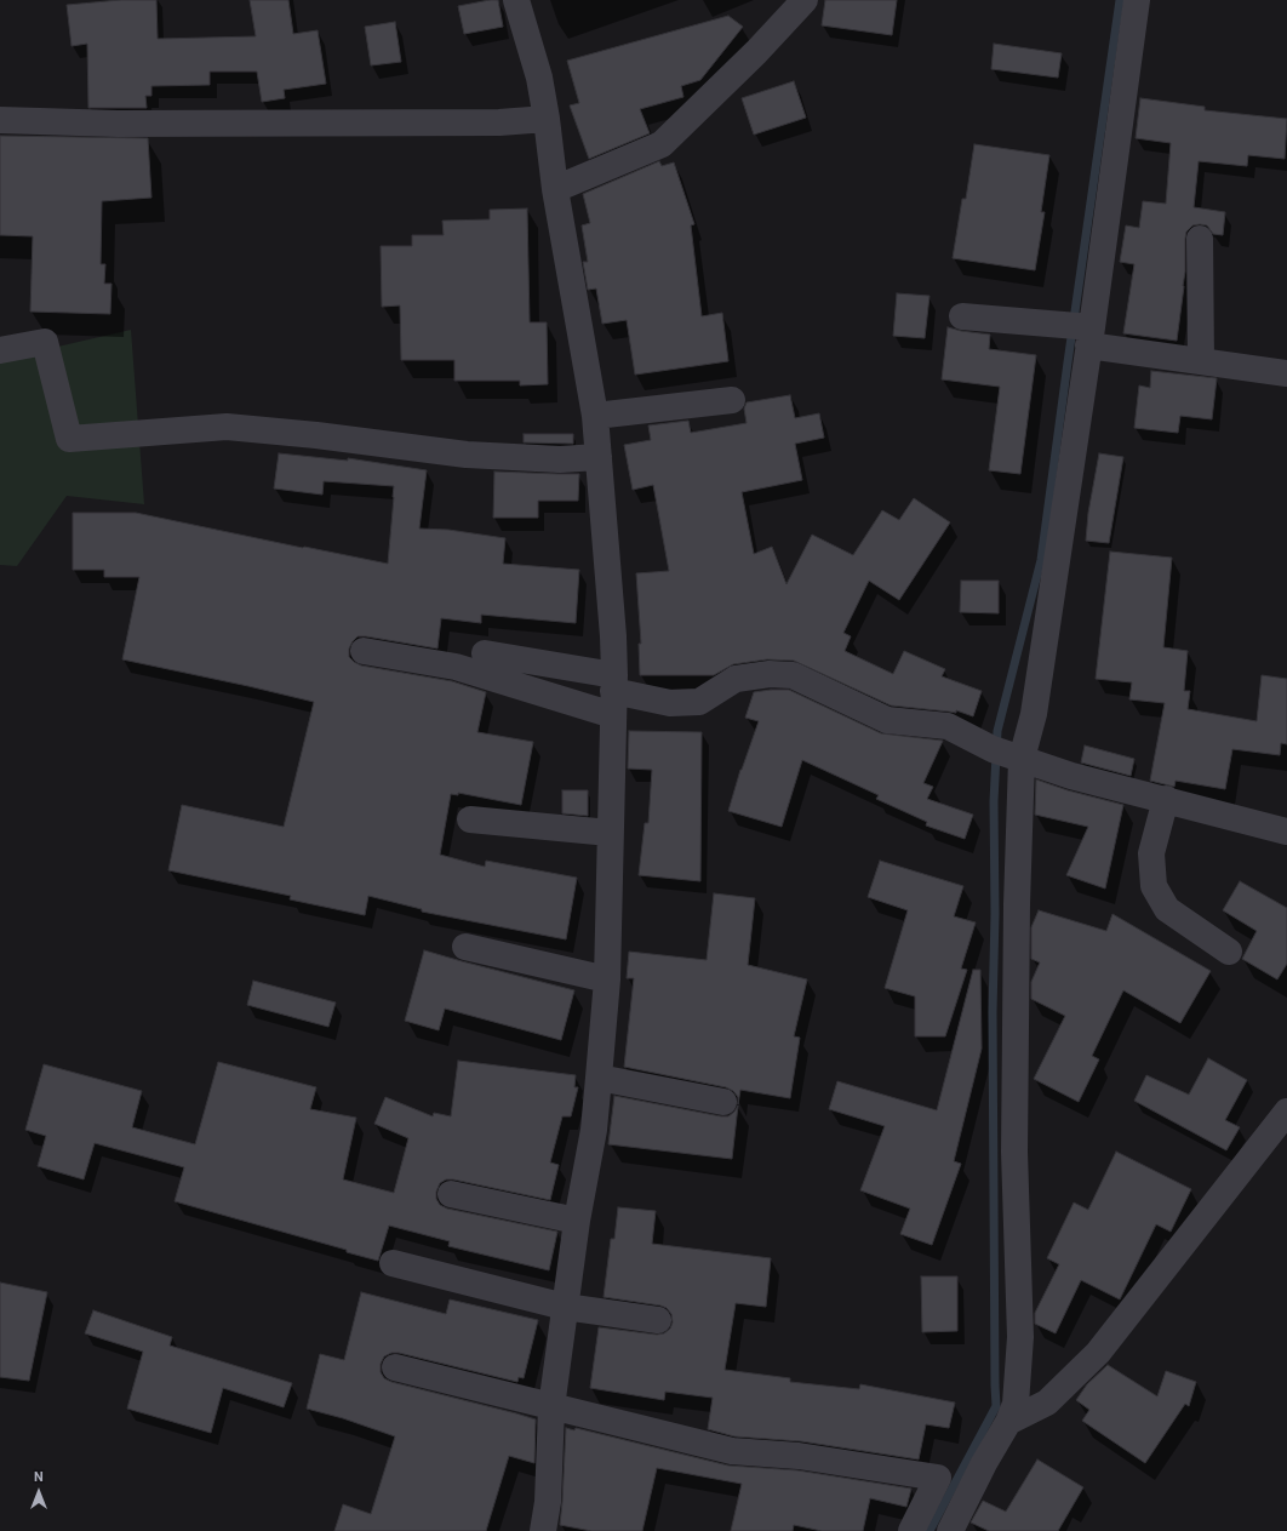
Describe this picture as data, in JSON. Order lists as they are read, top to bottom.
{
  "north": "top"
}
